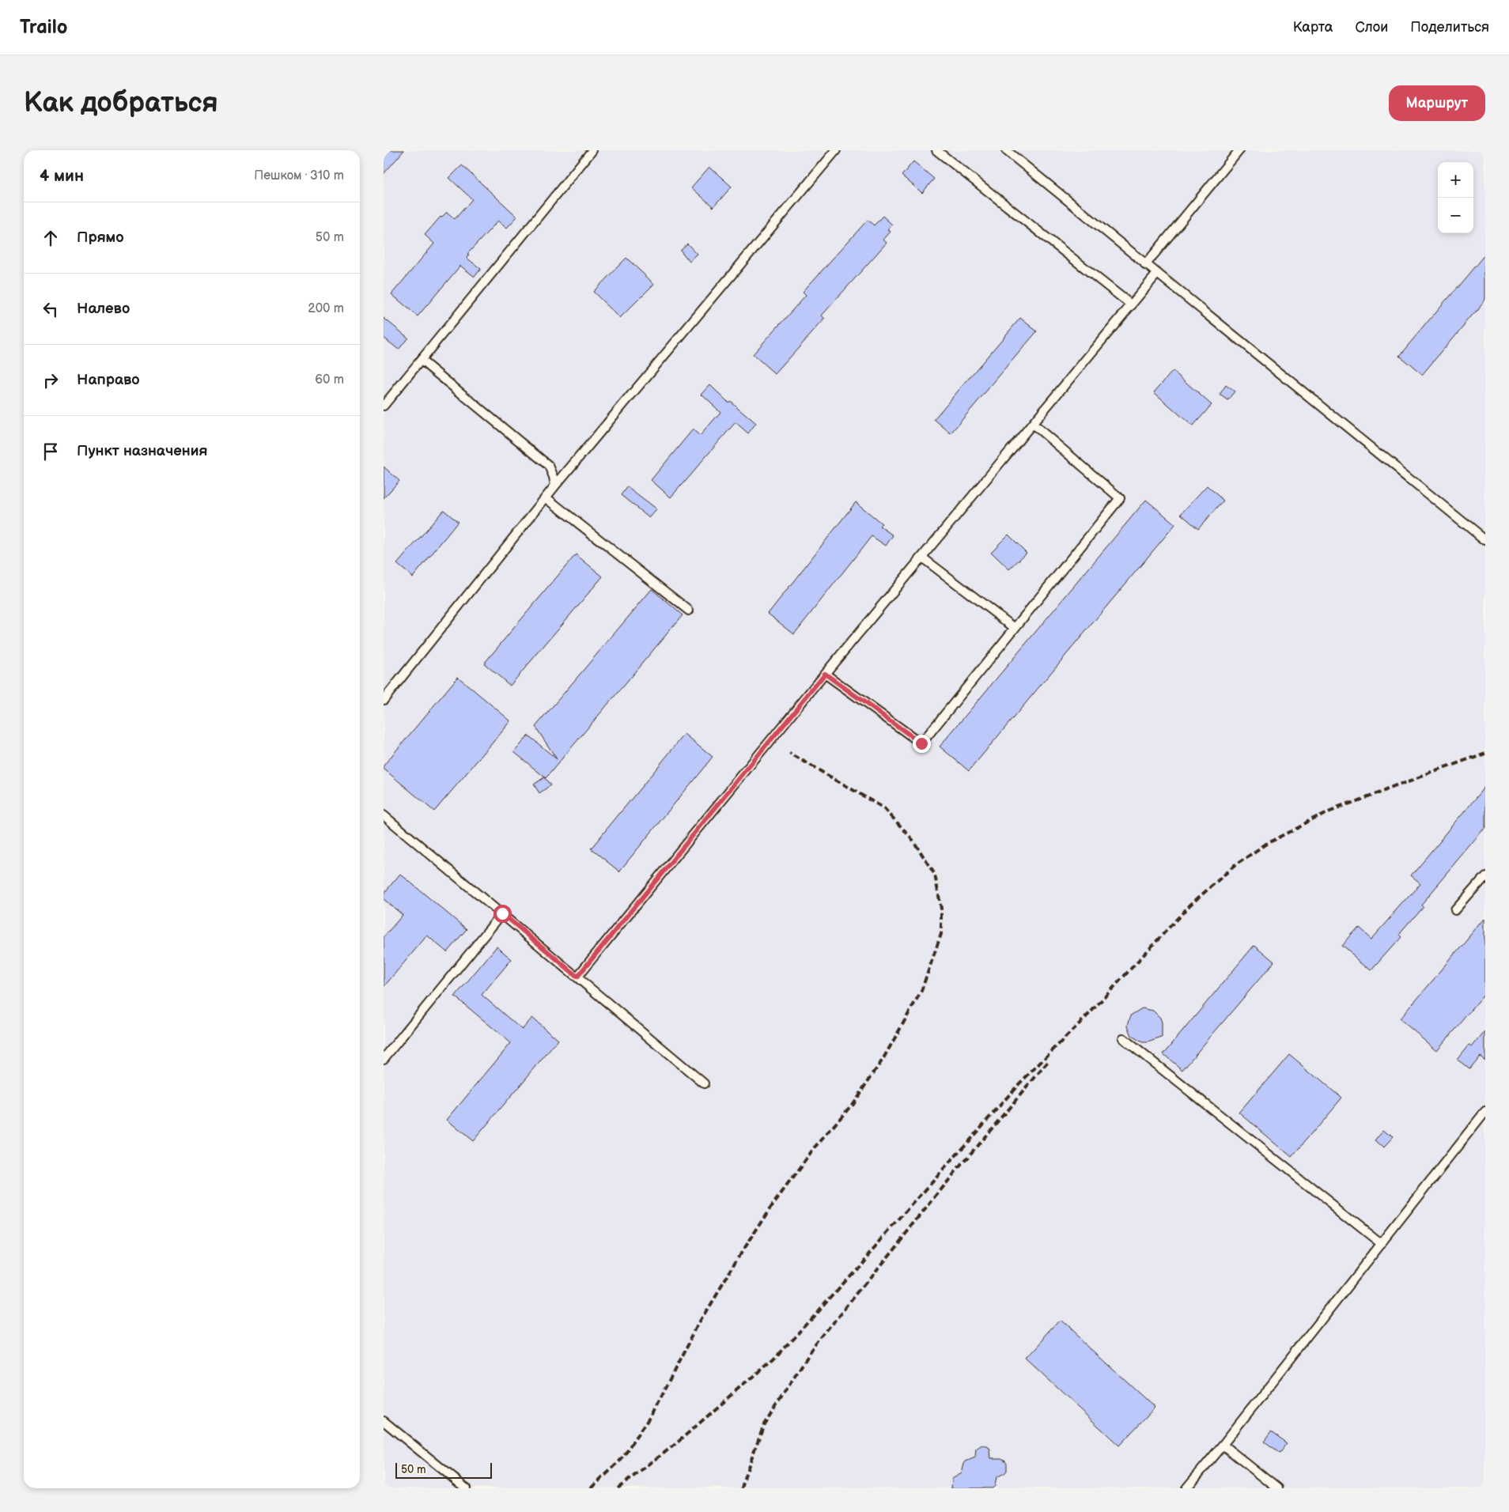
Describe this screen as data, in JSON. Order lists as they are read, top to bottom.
{
  "scale_bar": "50 m",
  "page": {
    "header": "Trailo",
    "nav": ["Карта", "Слои", "Поделиться"],
    "buttons": "Маршрут",
    "title": "Как добраться",
    "heading": ["4 мин", "Пешком · 310 m"],
    "map_buttons": ["+", "−"],
    "list": [
      ["Прямо", "50 m"],
      ["Налево", "200 m"],
      ["Направо", "60 m"],
      "Пункт назначения"
    ],
    "scale": "50 m"
  }
}
